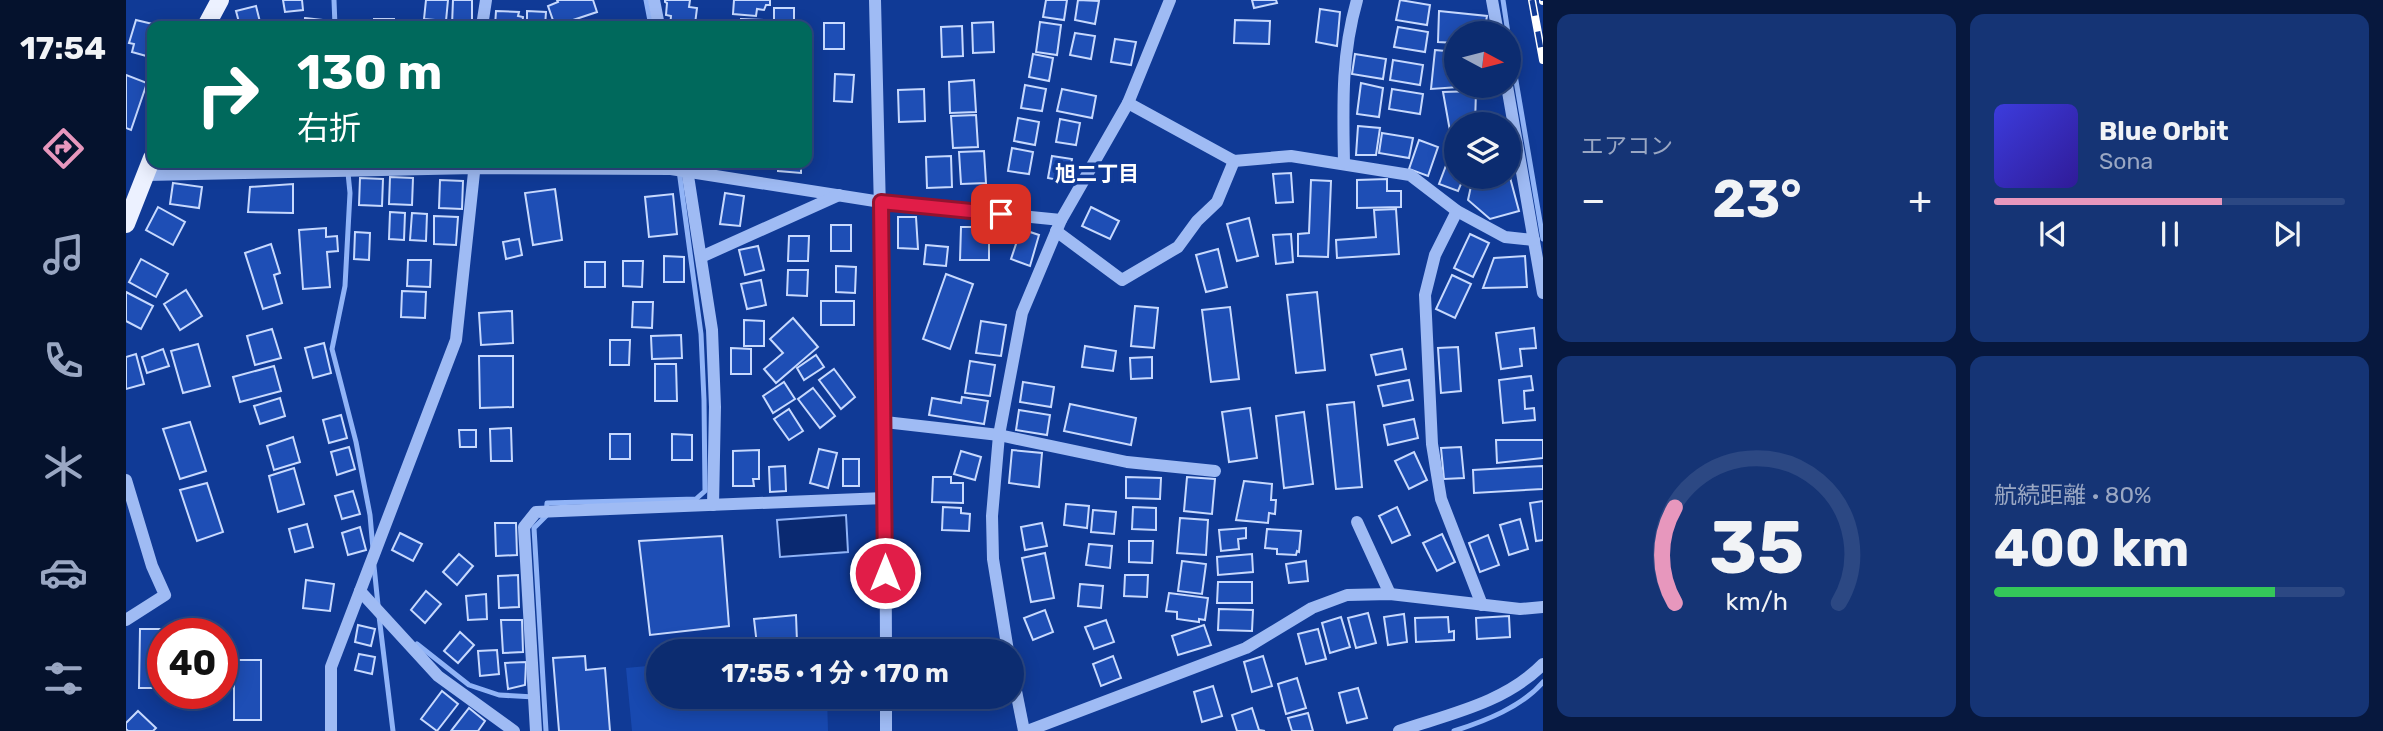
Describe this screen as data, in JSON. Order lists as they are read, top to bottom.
{
  "districts": ["旭二丁目"],
  "north": "right",
  "page": {
    "tabs": "17:54",
    "tile": [
      "エアコン",
      ["航続距離 · 80%", "400 km"]
    ],
    "turn": ["130 m", "右折"],
    "song": ["Blue Orbit", "Sona"],
    "heat": ["−", "23°", "+"],
    "limit": "40",
    "trip": "17:55 · 1 分 · 170 m",
    "gauge": ["35", "km/h"]
  }
}
